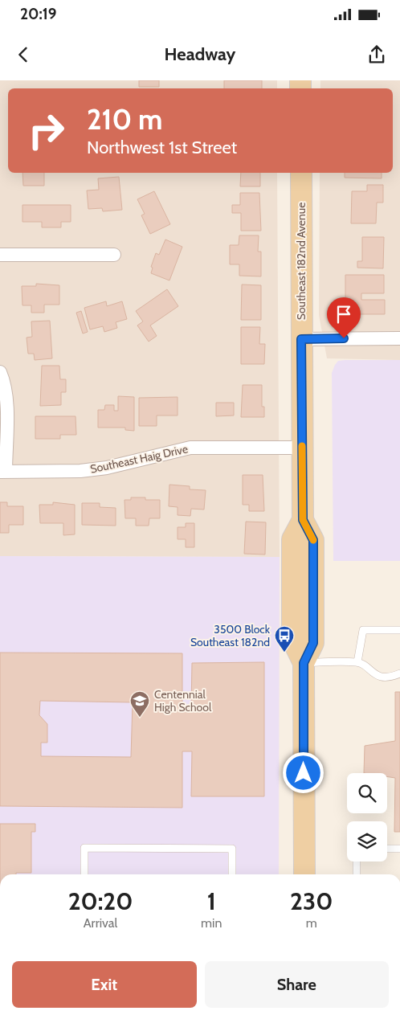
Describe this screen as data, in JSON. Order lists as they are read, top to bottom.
{
  "streets": {
    "main road": ["Southeast 182nd Avenue"],
    "street": ["Southeast Haig Drive"]
  },
  "crossings": [
    ["Southeast 182nd Avenue", "Southeast Haig Drive"]
  ],
  "places": {
    "bus stop": ["3500 Block Southeast 182nd"],
    "school or university": ["Centennial High School"]
  },
  "page": {
    "status": "20:19",
    "header": "Headway",
    "turn": ["210 m", "Northwest 1st Street"],
    "eta": [
      "20:20",
      "Arrival",
      "1",
      "min",
      "230",
      "m"
    ],
    "buttons": ["Exit", "Share"]
  }
}
